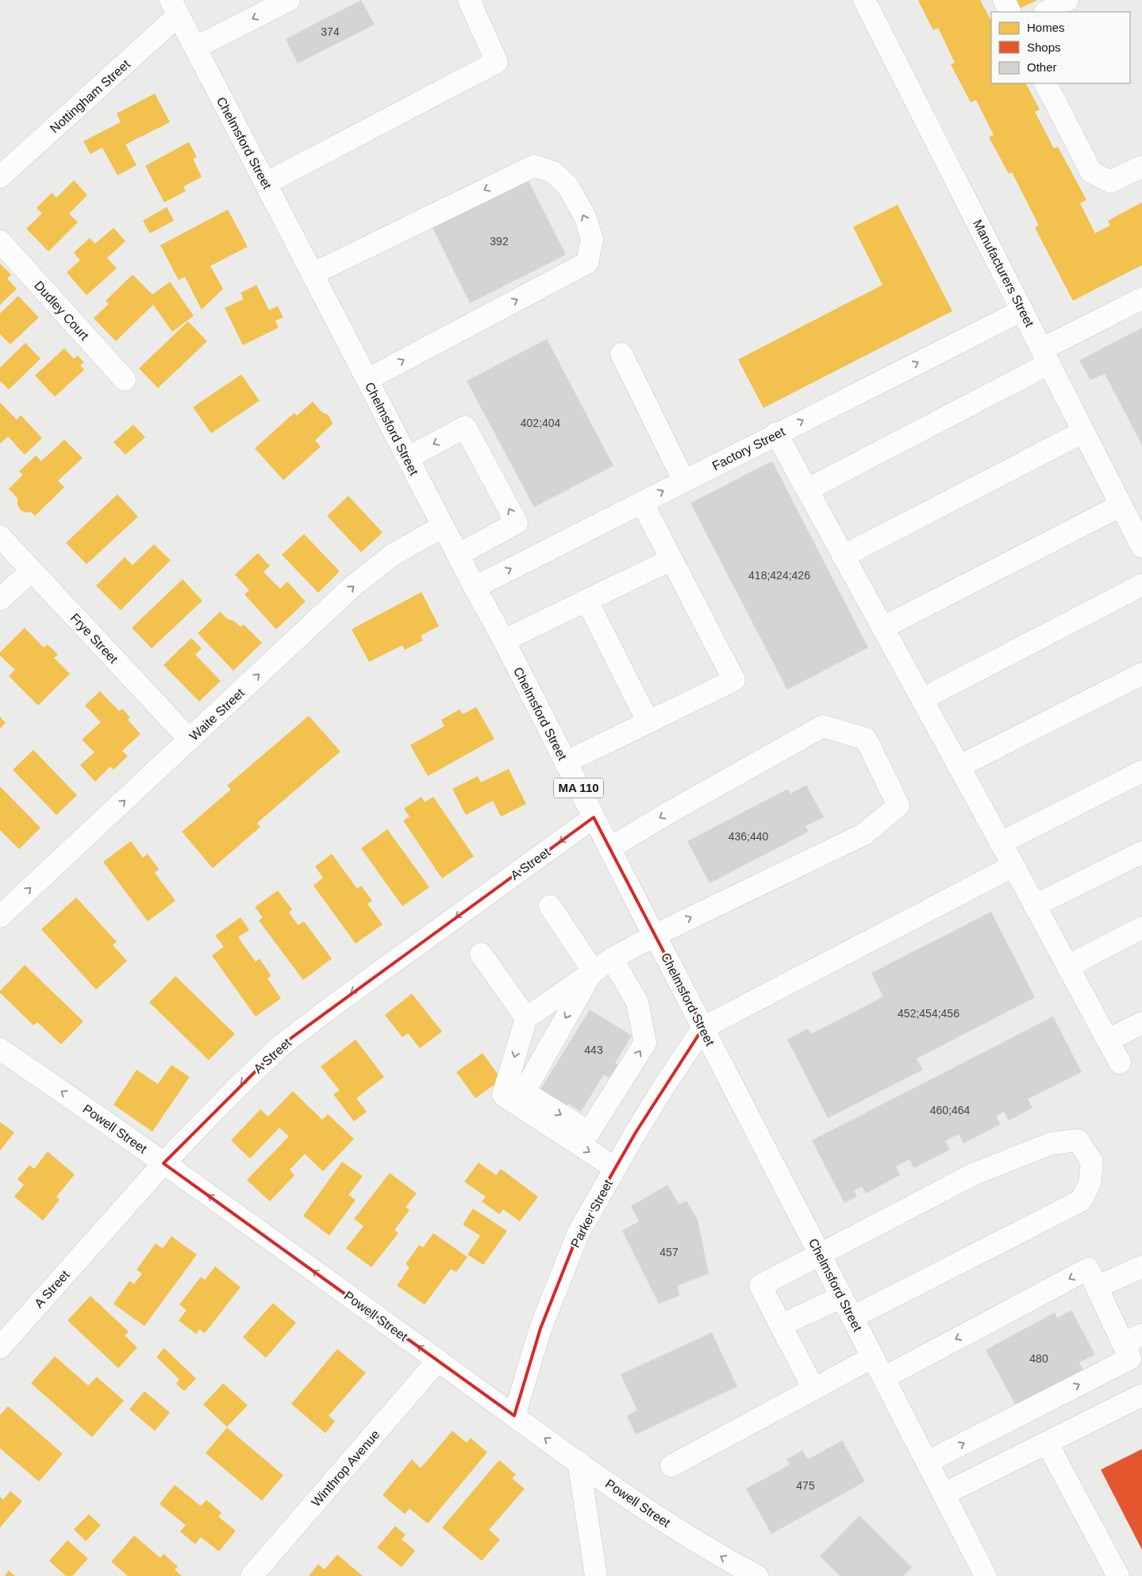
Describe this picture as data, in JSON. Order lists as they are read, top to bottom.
{
  "streets": {
    "street": [
      "Nottingham Street",
      "Chelmsford Street",
      "Manufacturers Street",
      "Dudley Court",
      "Factory Street",
      "Frye Street",
      "Waite Street",
      "MA 110",
      "A Street",
      "Powell Street",
      "Parker Street",
      "Winthrop Avenue"
    ]
  },
  "crossings": [
    ["Nottingham Street", "Chelmsford Street"],
    ["Chelmsford Street", "Factory Street"],
    ["Chelmsford Street", "Waite Street"],
    ["Chelmsford Street", "A Street"],
    ["Chelmsford Street", "Parker Street"],
    ["Manufacturers Street", "Factory Street"],
    ["Frye Street", "Waite Street"],
    ["A Street", "Powell Street"],
    ["Powell Street", "Parker Street"],
    ["Powell Street", "Winthrop Avenue"]
  ],
  "one_way": ["Waite Street", "A Street", "Powell Street"],
  "house_numbers": [
    "374",
    "392",
    "402;404",
    "418;424;426",
    "436;440",
    "452;454;456",
    "443",
    "460;464",
    "457",
    "480",
    "475"
  ],
  "legend": ["Homes", "Shops", "Other"]
}
